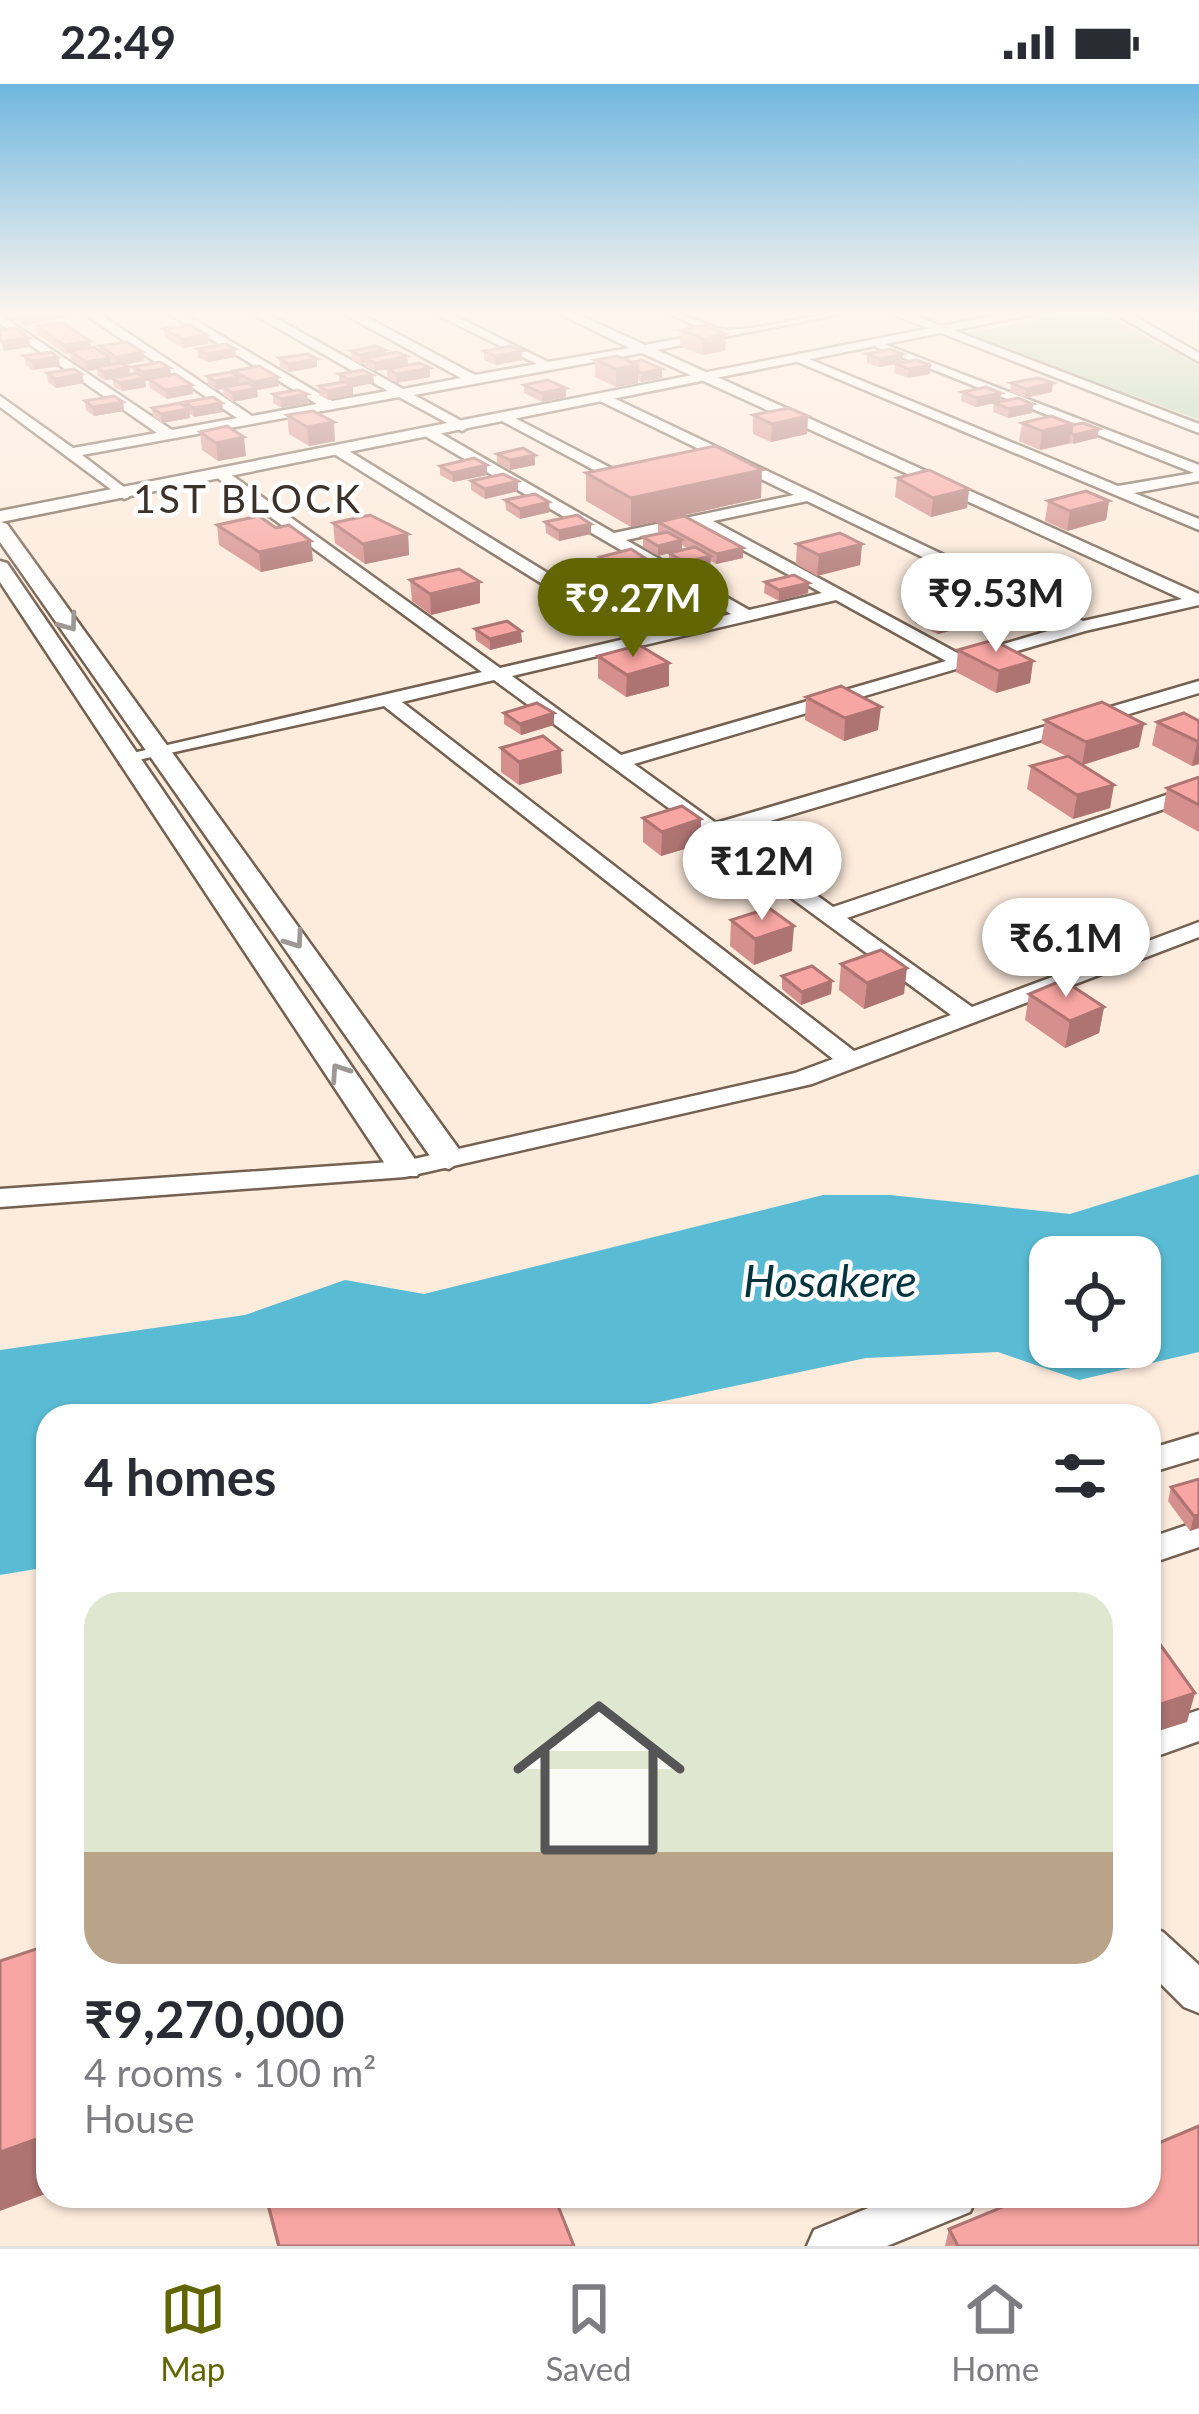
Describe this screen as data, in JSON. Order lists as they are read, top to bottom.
{
  "districts": ["1ST BLOCK"],
  "water": ["Hosakere"],
  "page": {
    "status": "22:49",
    "price": [
      "₹9.53M",
      "₹9.27M",
      "₹12M",
      "₹6.1M"
    ],
    "heading": "4 homes",
    "list": [
      {
        "name": "₹9,270,000",
        "note": "4 rooms · 100 m² · House"
      }
    ],
    "tabs": ["Map", "Saved", "Home"]
  }
}
